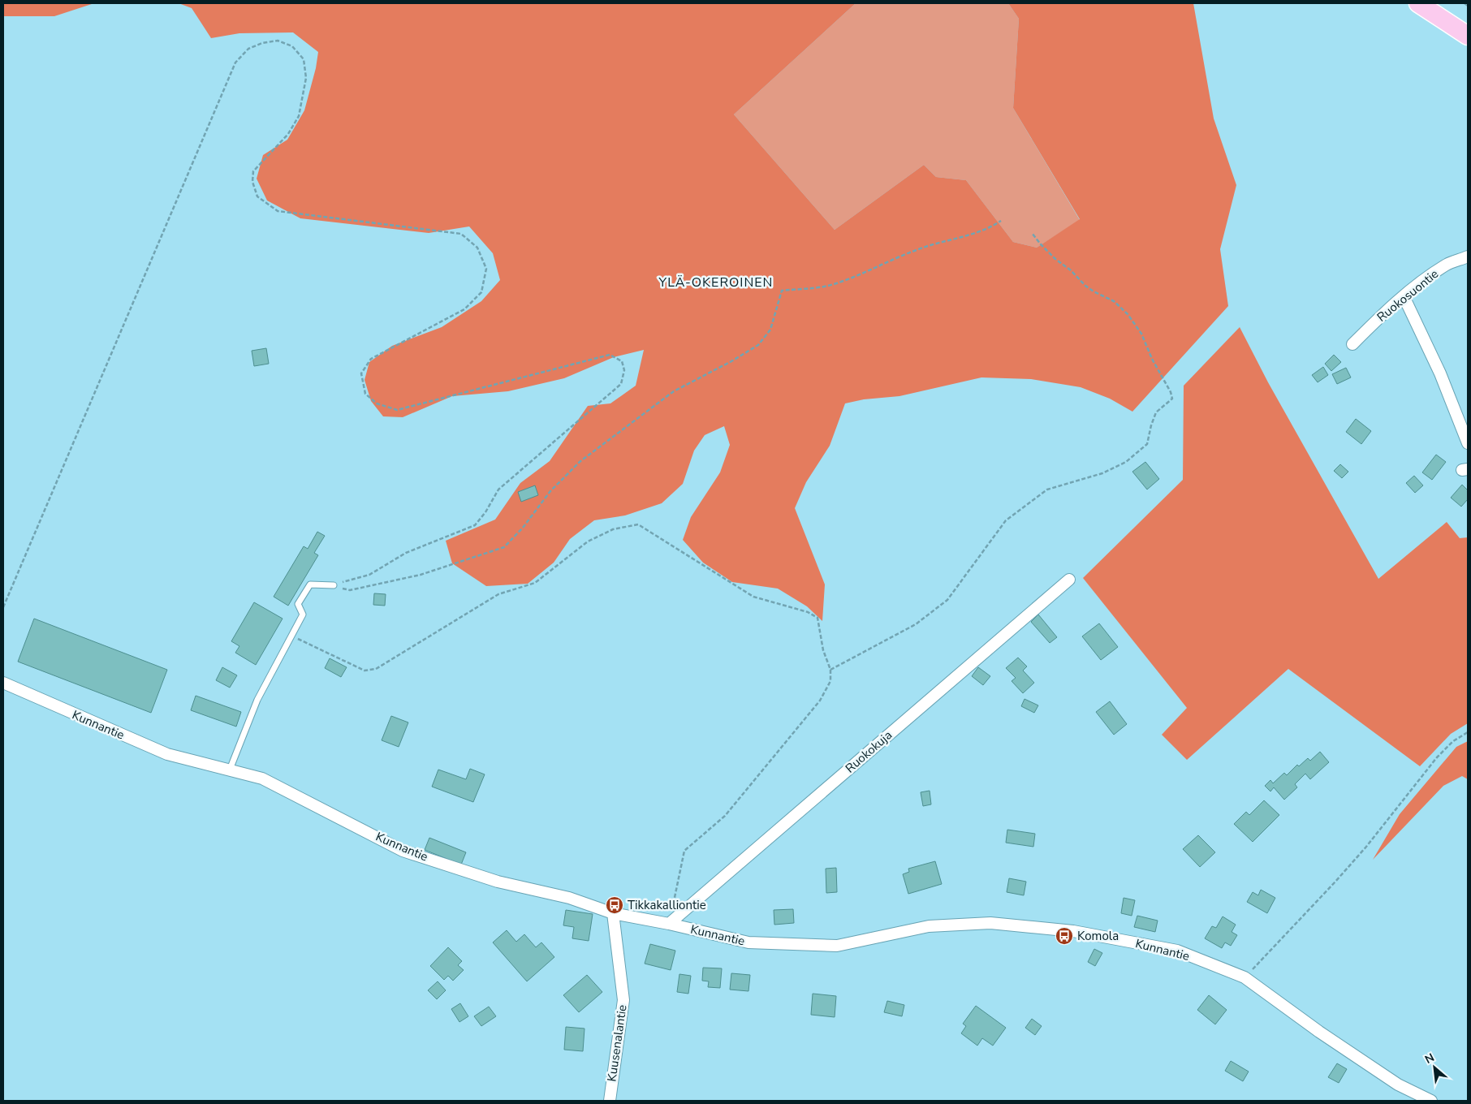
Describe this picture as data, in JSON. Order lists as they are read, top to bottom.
{
  "streets": {
    "street": [
      "Ruokosuontie",
      "Kunnantie",
      "Ruokokuja",
      "Kuusenalantie"
    ]
  },
  "crossings": [
    ["Kunnantie", "Ruokokuja"],
    ["Kunnantie", "Kuusenalantie"]
  ],
  "districts": ["YLÄ-OKEROINEN"],
  "places": {
    "bus stop": ["Tikkakalliontie", "Komola"]
  },
  "north": "top left"
}
